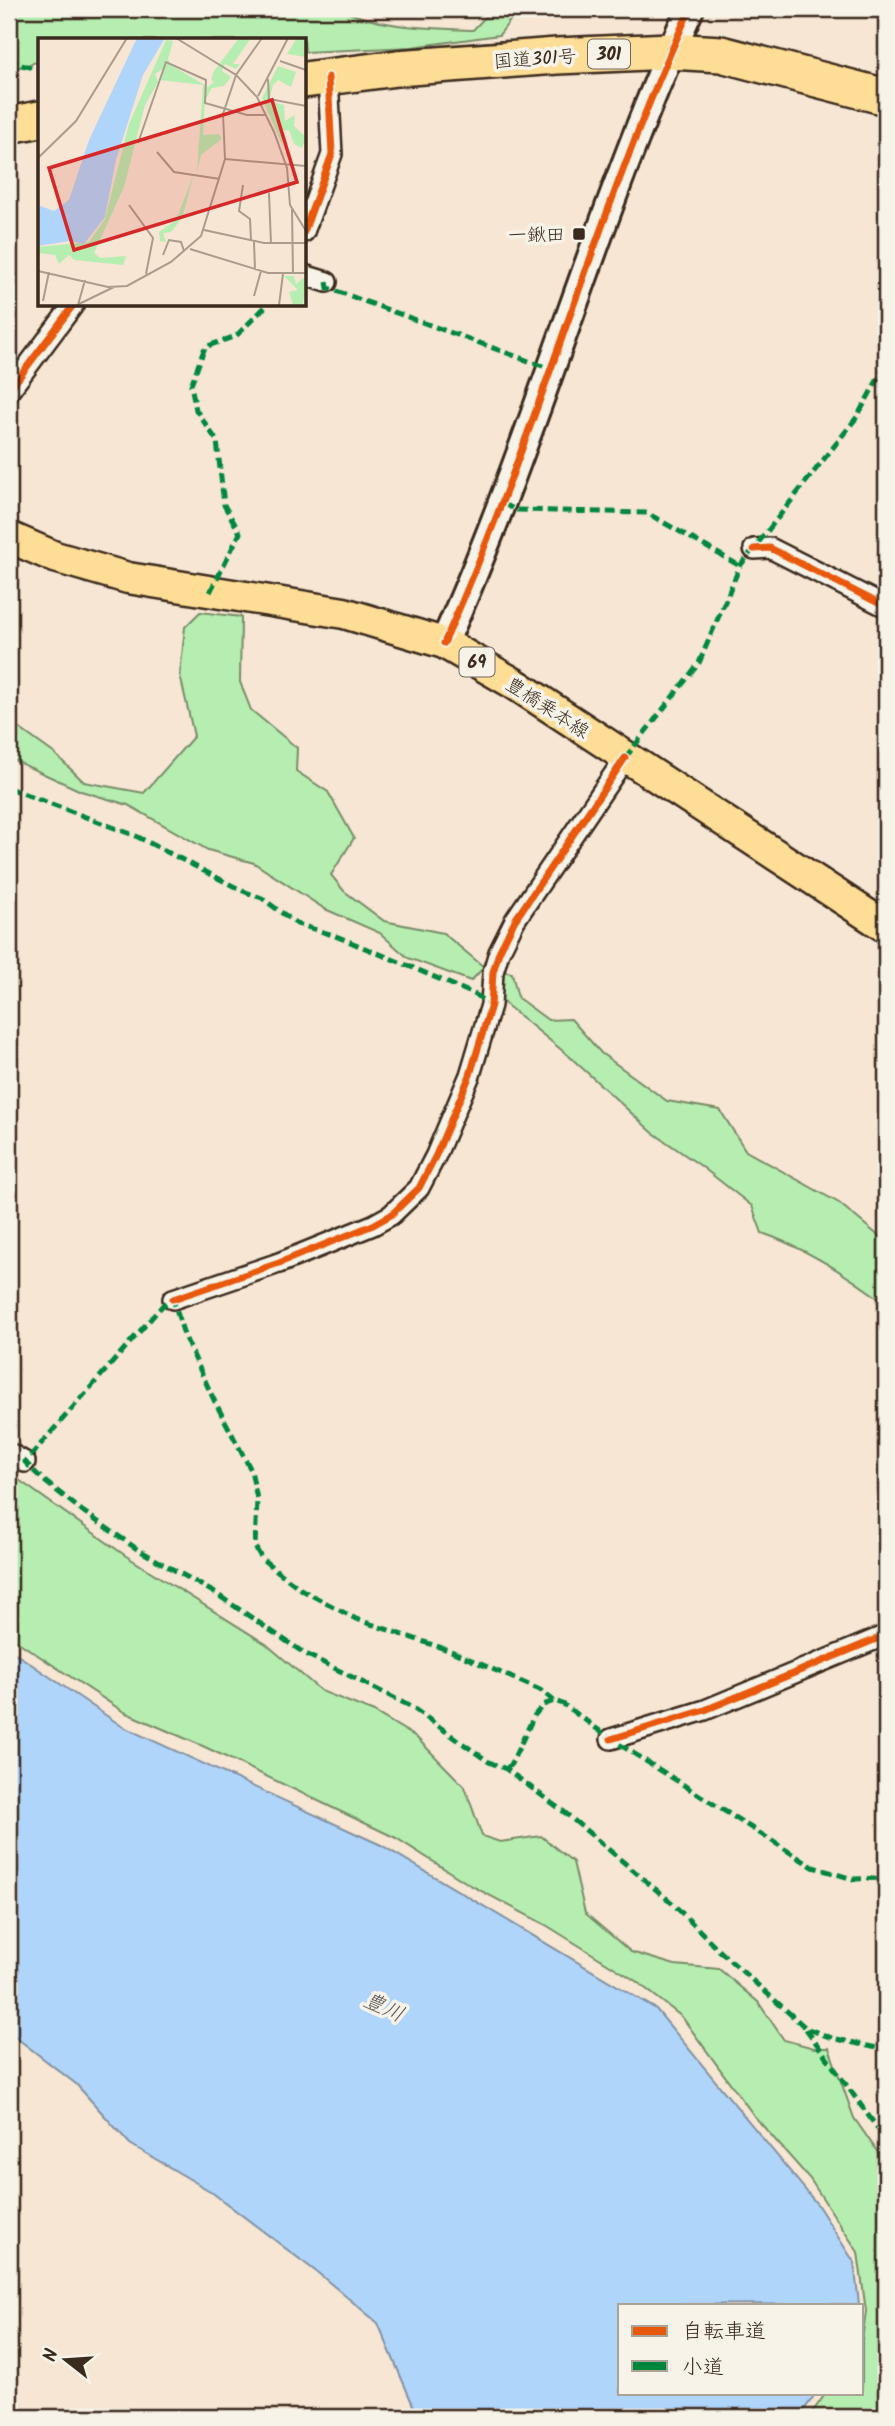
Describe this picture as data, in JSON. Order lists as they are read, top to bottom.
{
  "streets": {
    "highway": ["301", "国道301号"],
    "main road": ["69", "豊橋乗本線"]
  },
  "water": ["豊川"],
  "places": {
    "transit": ["一鍬田"]
  },
  "legend": ["自転車道", "小道"],
  "north": "left"
}
